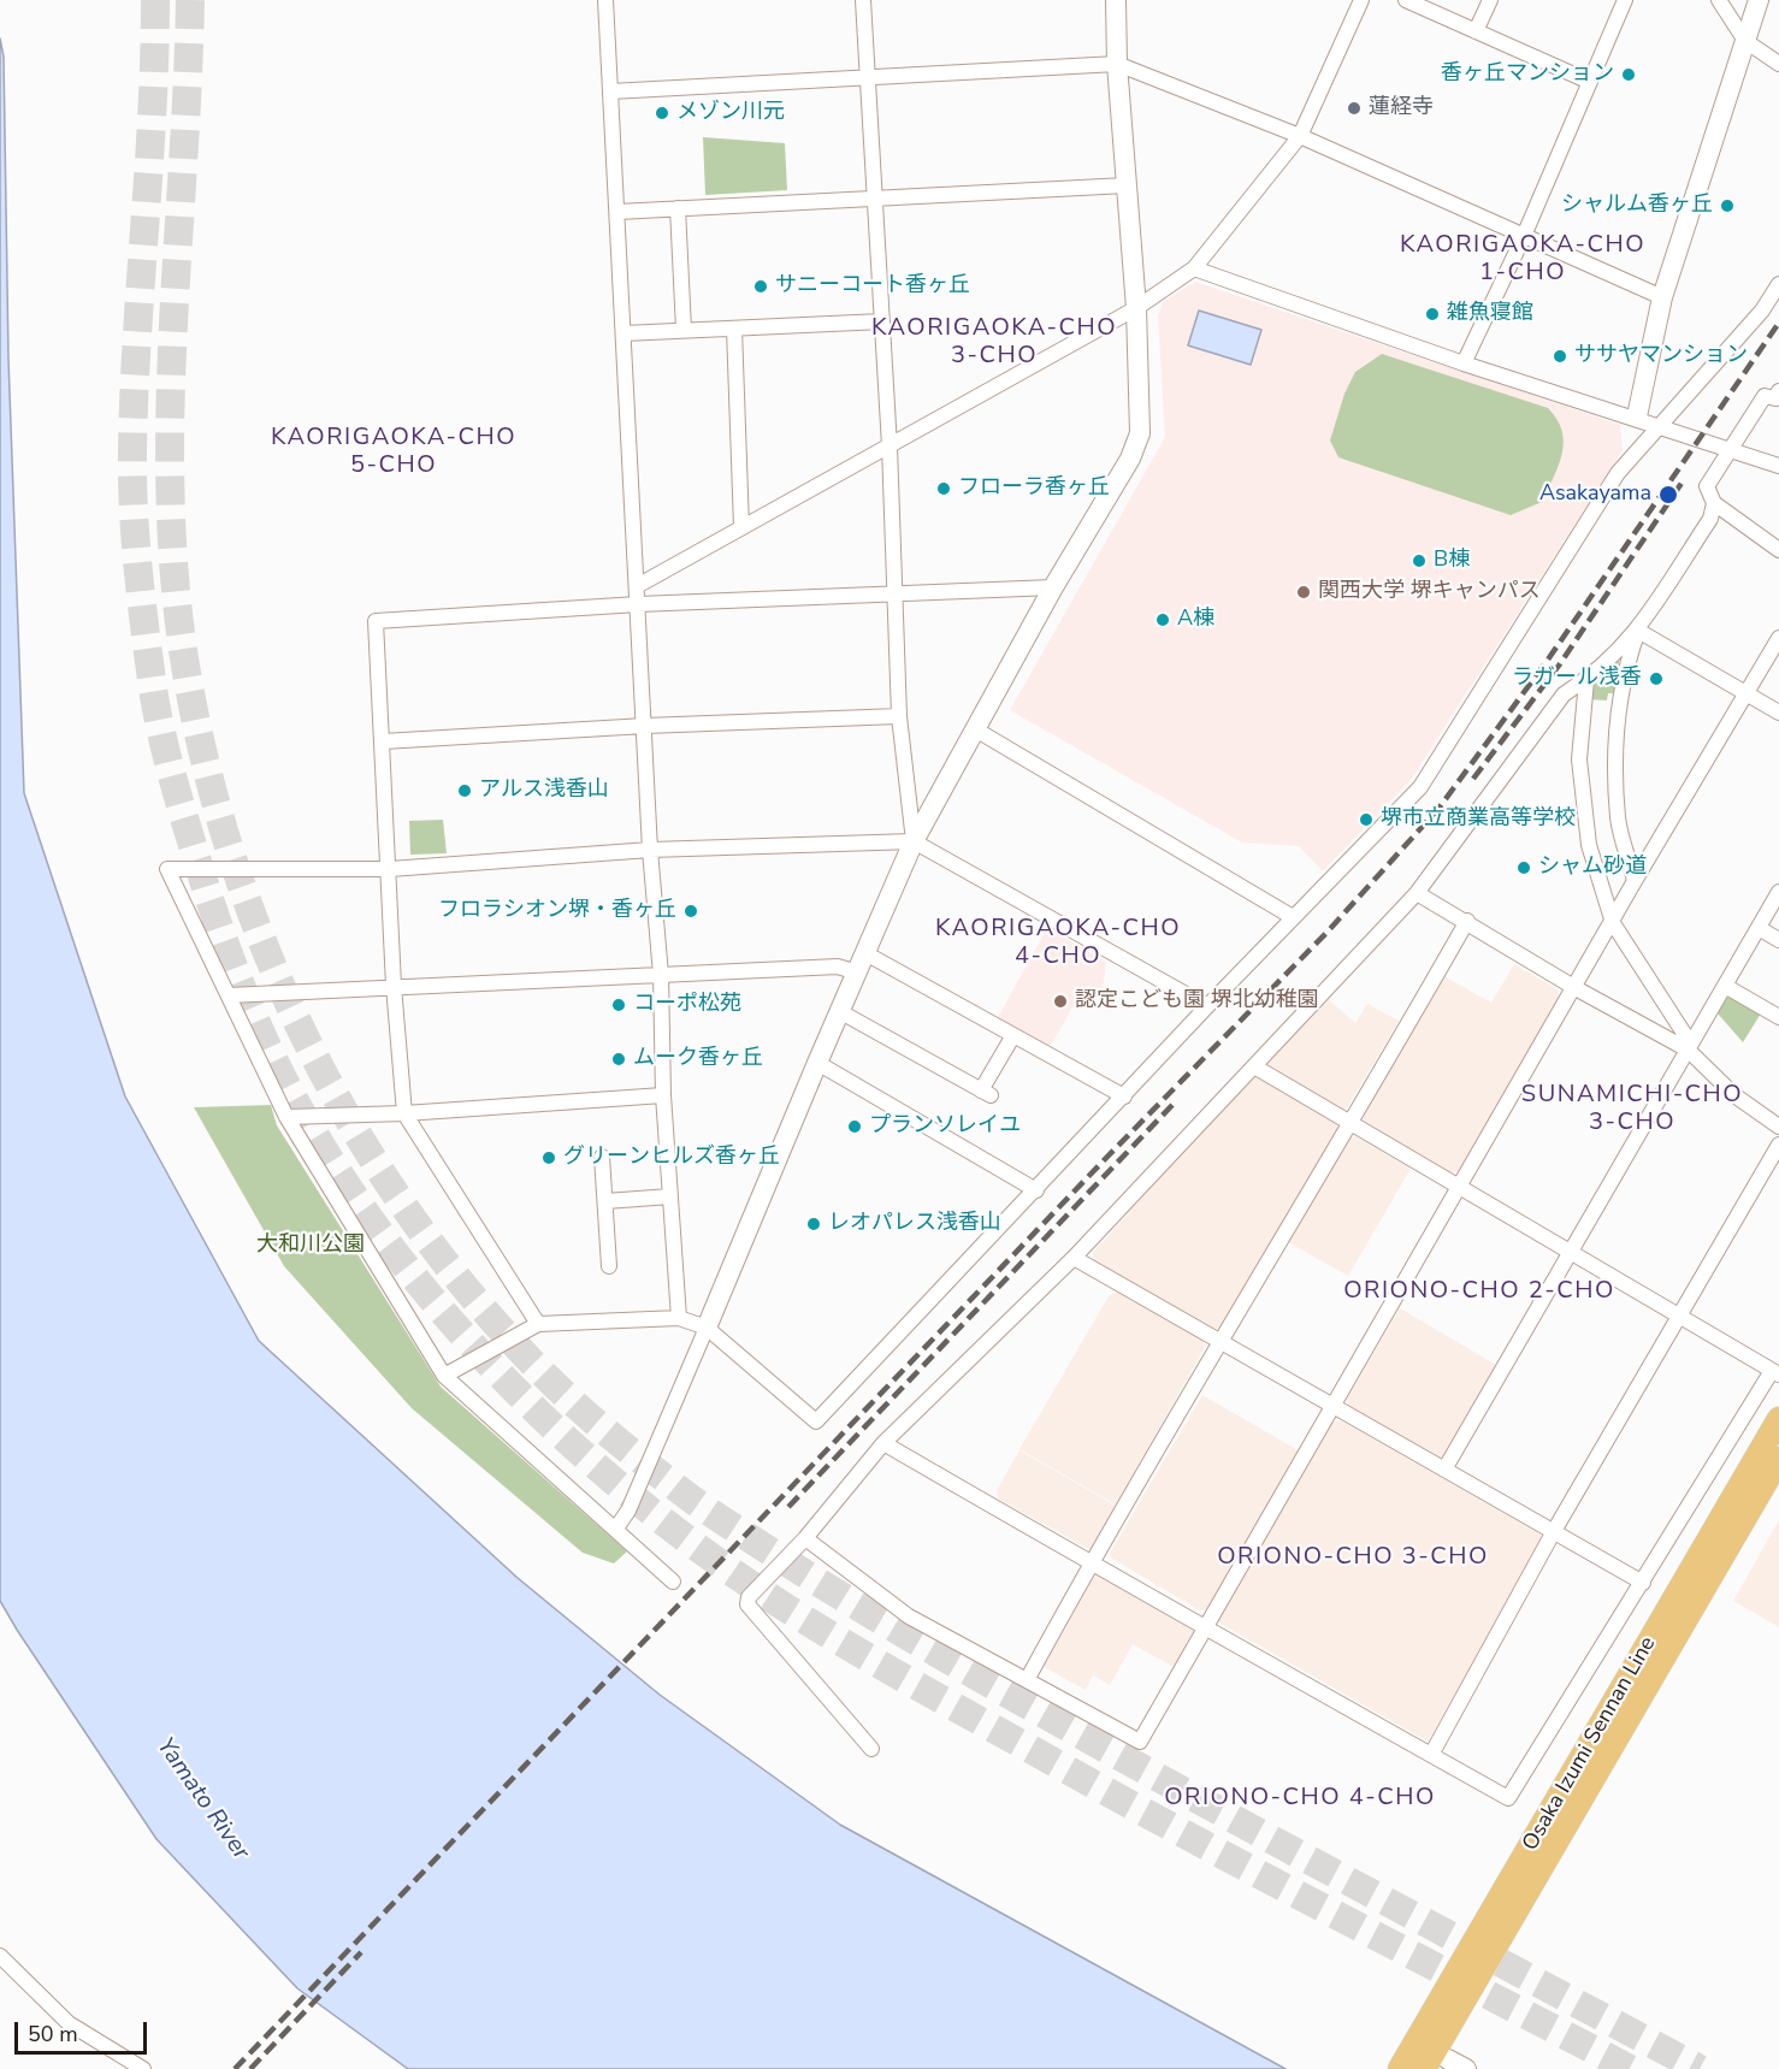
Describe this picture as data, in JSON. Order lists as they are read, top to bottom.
{
  "streets": {
    "main road": ["Osaka Izumi Sennan Line"]
  },
  "districts": [
    "KAORIGAOKA-CHO 1-CHO",
    "KAORIGAOKA-CHO 3-CHO",
    "KAORIGAOKA-CHO 5-CHO",
    "KAORIGAOKA-CHO 4-CHO",
    "SUNAMICHI-CHO 3-CHO",
    "ORIONO-CHO 2-CHO",
    "ORIONO-CHO 3-CHO",
    "ORIONO-CHO 4-CHO"
  ],
  "water": ["Yamato River"],
  "parks": ["大和川公園"],
  "places": [
    "香ヶ丘マンション",
    "蓮経寺",
    "メゾン川元",
    "シャルム香ヶ丘",
    "サニーコート香ヶ丘",
    "雑魚寝館",
    "ササヤマンション",
    "フローラ香ヶ丘",
    "Asakayama",
    "B棟",
    "関西大学 堺キャンパス",
    "A棟",
    "ラガール浅香",
    "アルス浅香山",
    "堺市立商業高等学校",
    "シャム砂道",
    "フロラシオン堺・香ヶ丘",
    "認定こども園 堺北幼稚園",
    "コーポ松苑",
    "ムーク香ヶ丘",
    "プランソレイユ",
    "グリーンヒルズ香ヶ丘",
    "レオパレス浅香山"
  ],
  "scale_bar": "50 m"
}
